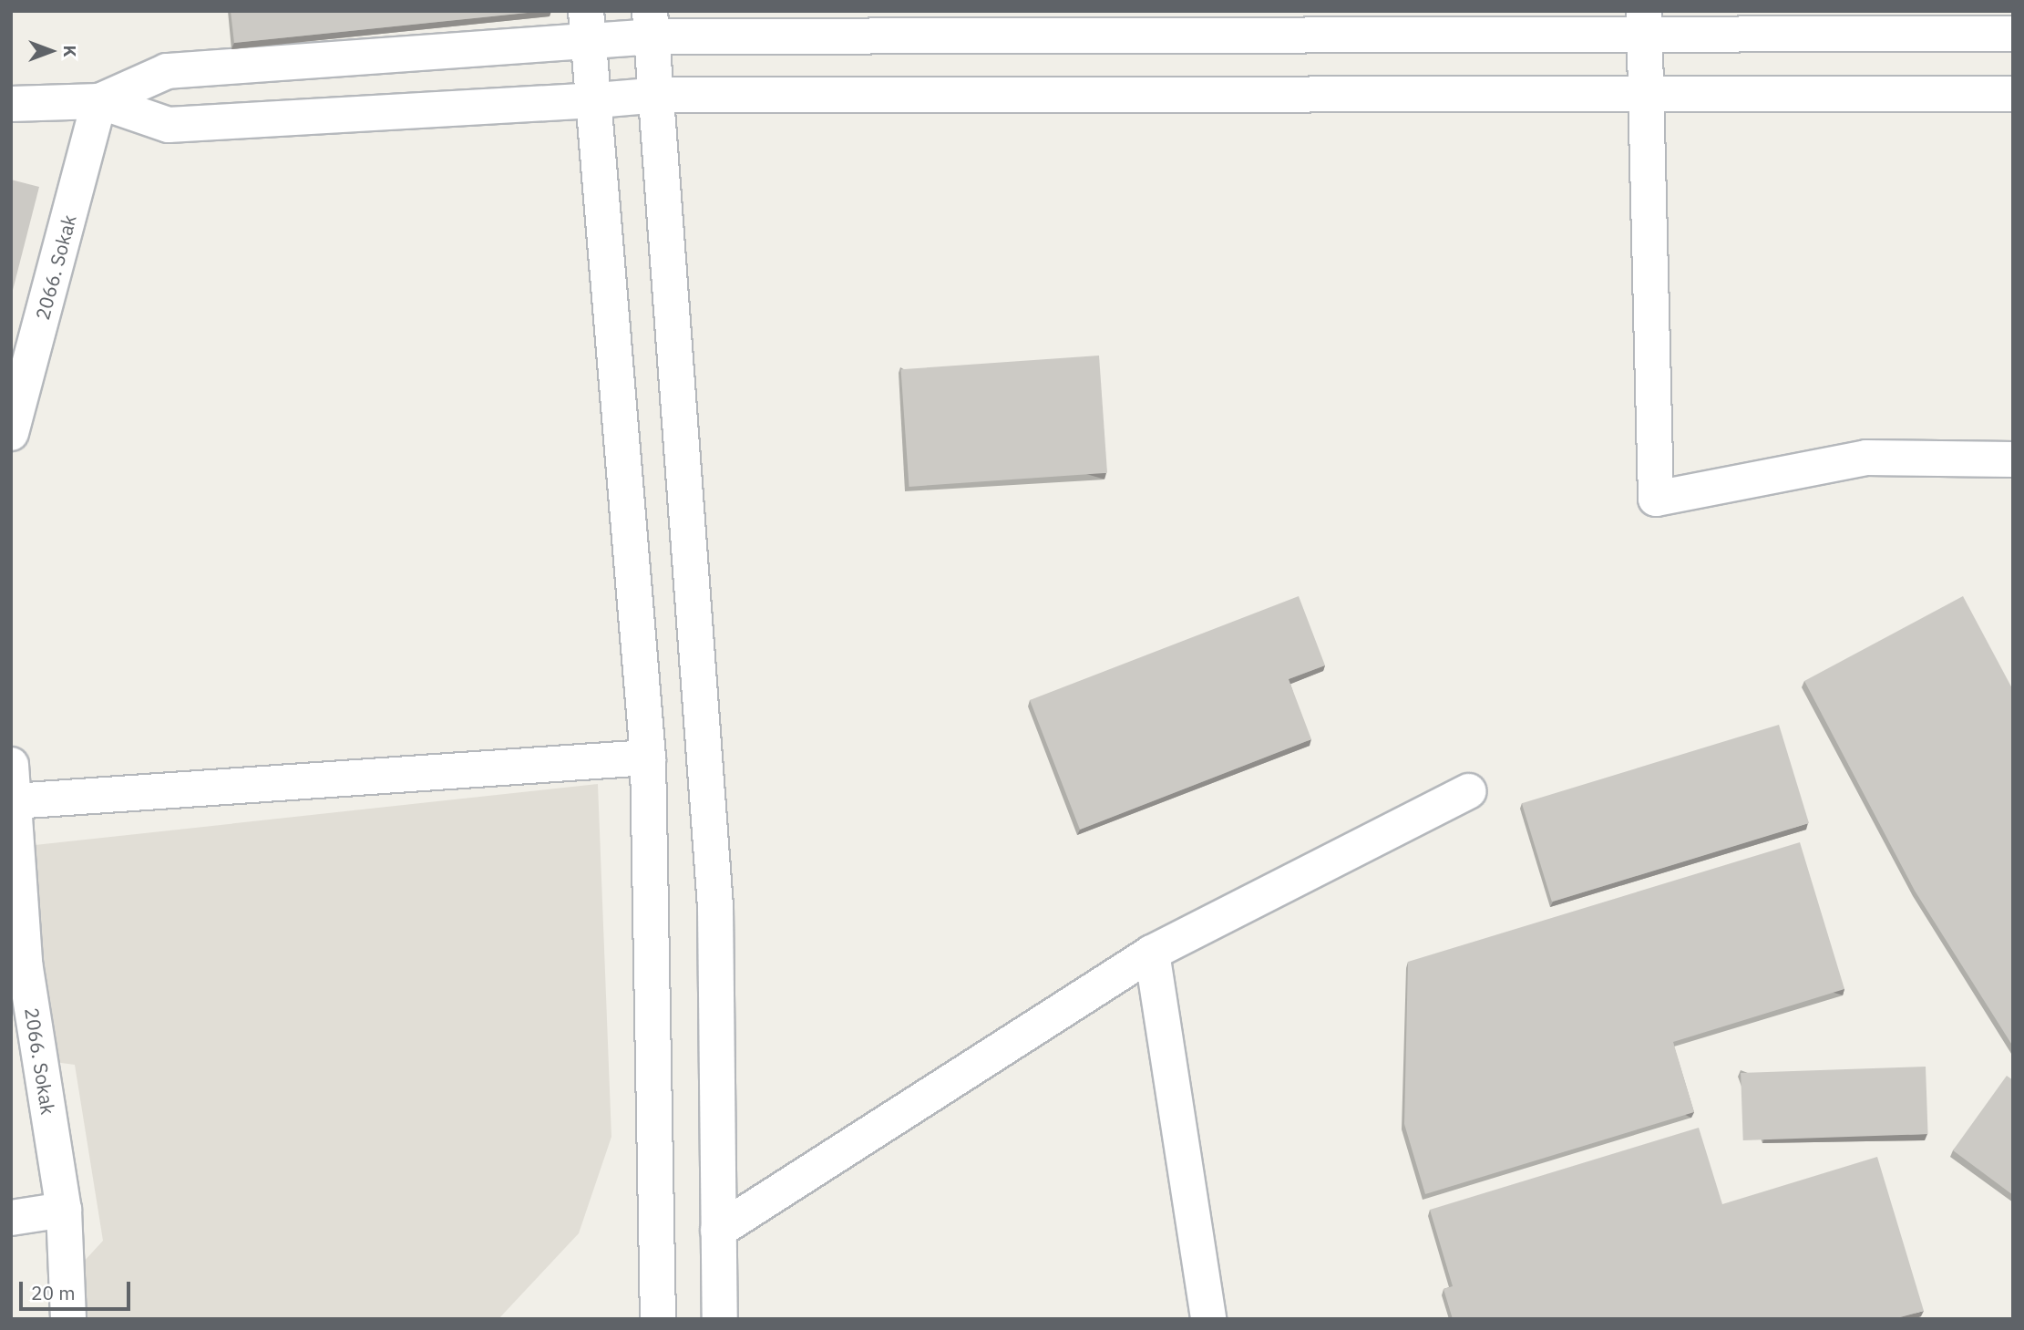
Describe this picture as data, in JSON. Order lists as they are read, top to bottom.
{
  "streets": {
    "street": ["2066. Sokak"]
  },
  "scale_bar": "20 m",
  "north": "right"
}
